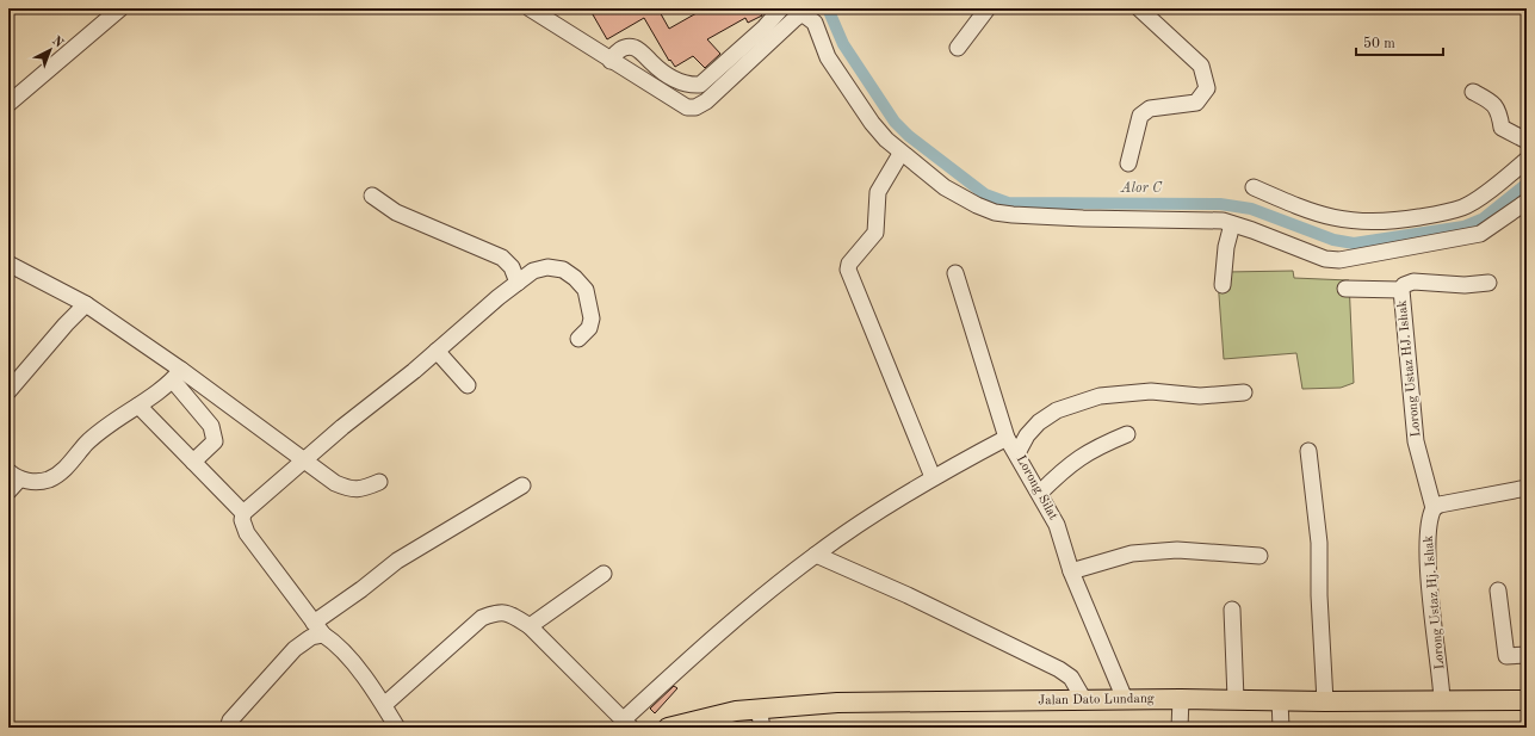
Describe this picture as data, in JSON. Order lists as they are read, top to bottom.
{
  "streets": {
    "main road": ["Jalan Dato Lundang"],
    "street": ["Lorong Ustaz HJ. Ishak", "Lorong Silat", "Lorong Ustaz Hj. Ishak"]
  },
  "crossings": [
    ["Lorong Ustaz HJ. Ishak", "Lorong Ustaz Hj. Ishak"],
    ["Lorong Silat", "Jalan Dato Lundang"],
    ["Lorong Ustaz Hj. Ishak", "Jalan Dato Lundang"]
  ],
  "water": ["Alor C"],
  "scale_bar": "50 m",
  "north": "top right"
}
